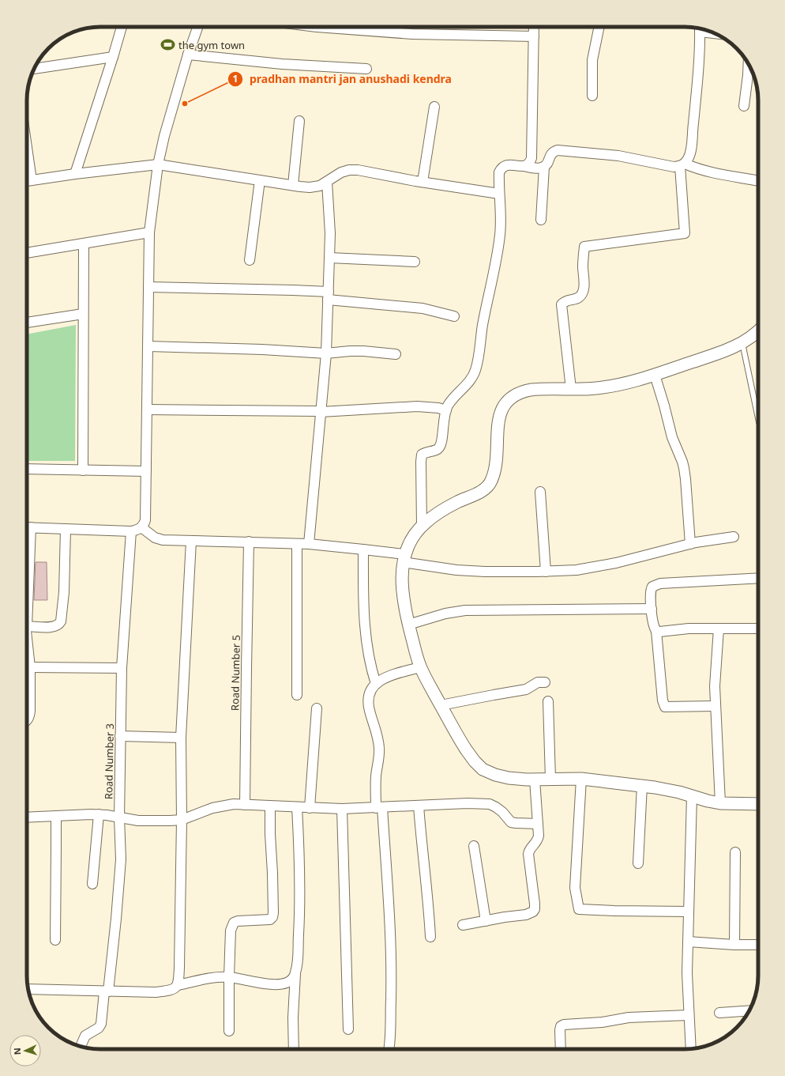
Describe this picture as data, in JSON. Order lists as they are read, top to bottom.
{
  "streets": {
    "street": ["Road Number 5", "Road Number 3"]
  },
  "places": {
    "sports": ["the gym town"],
    "other": ["pradhan mantri jan anushadi kendra"]
  },
  "north": "left"
}
